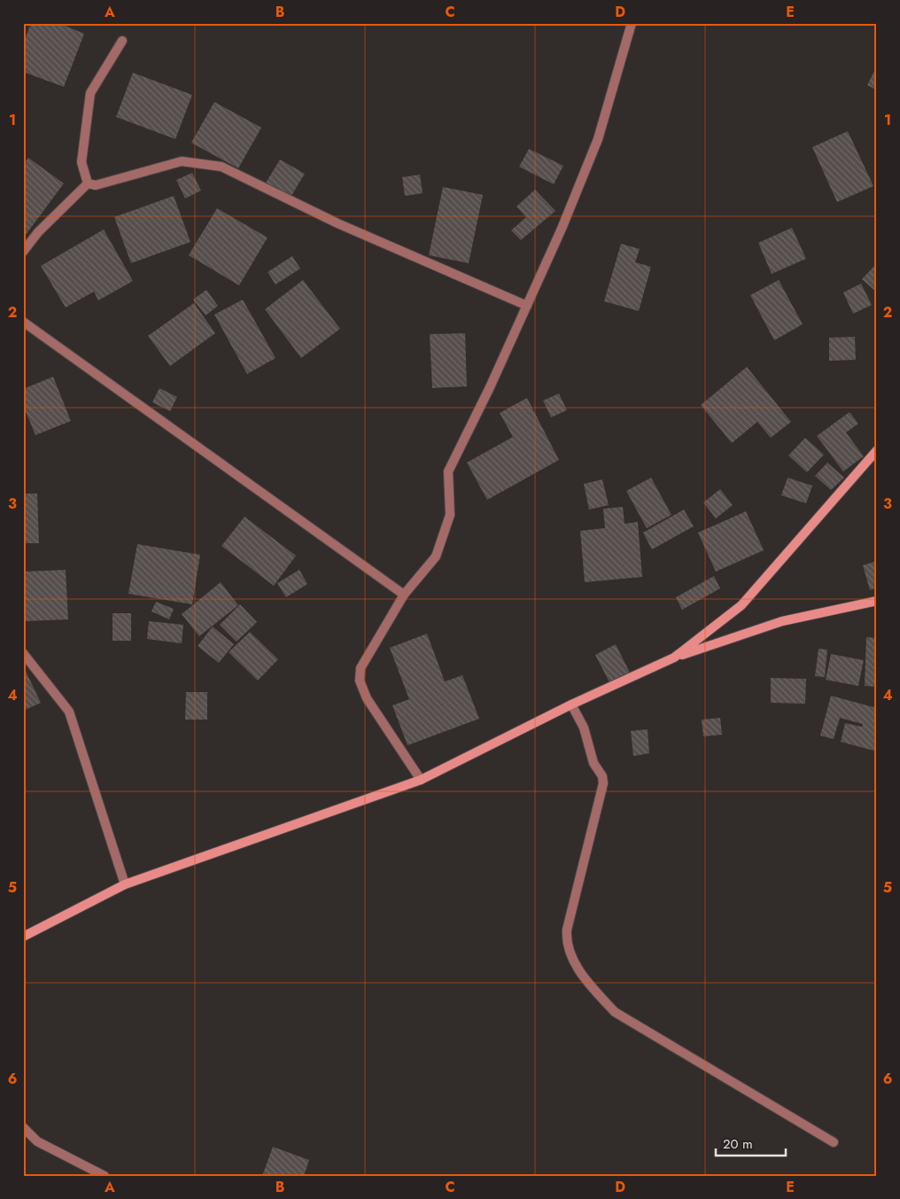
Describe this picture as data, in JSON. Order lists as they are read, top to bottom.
{
  "scale_bar": "20 m",
  "grid": {
    "columns": [
      "A",
      "B",
      "C",
      "D",
      "E"
    ],
    "rows": [
      "1",
      "2",
      "3",
      "4",
      "5",
      "6"
    ]
  }
}
